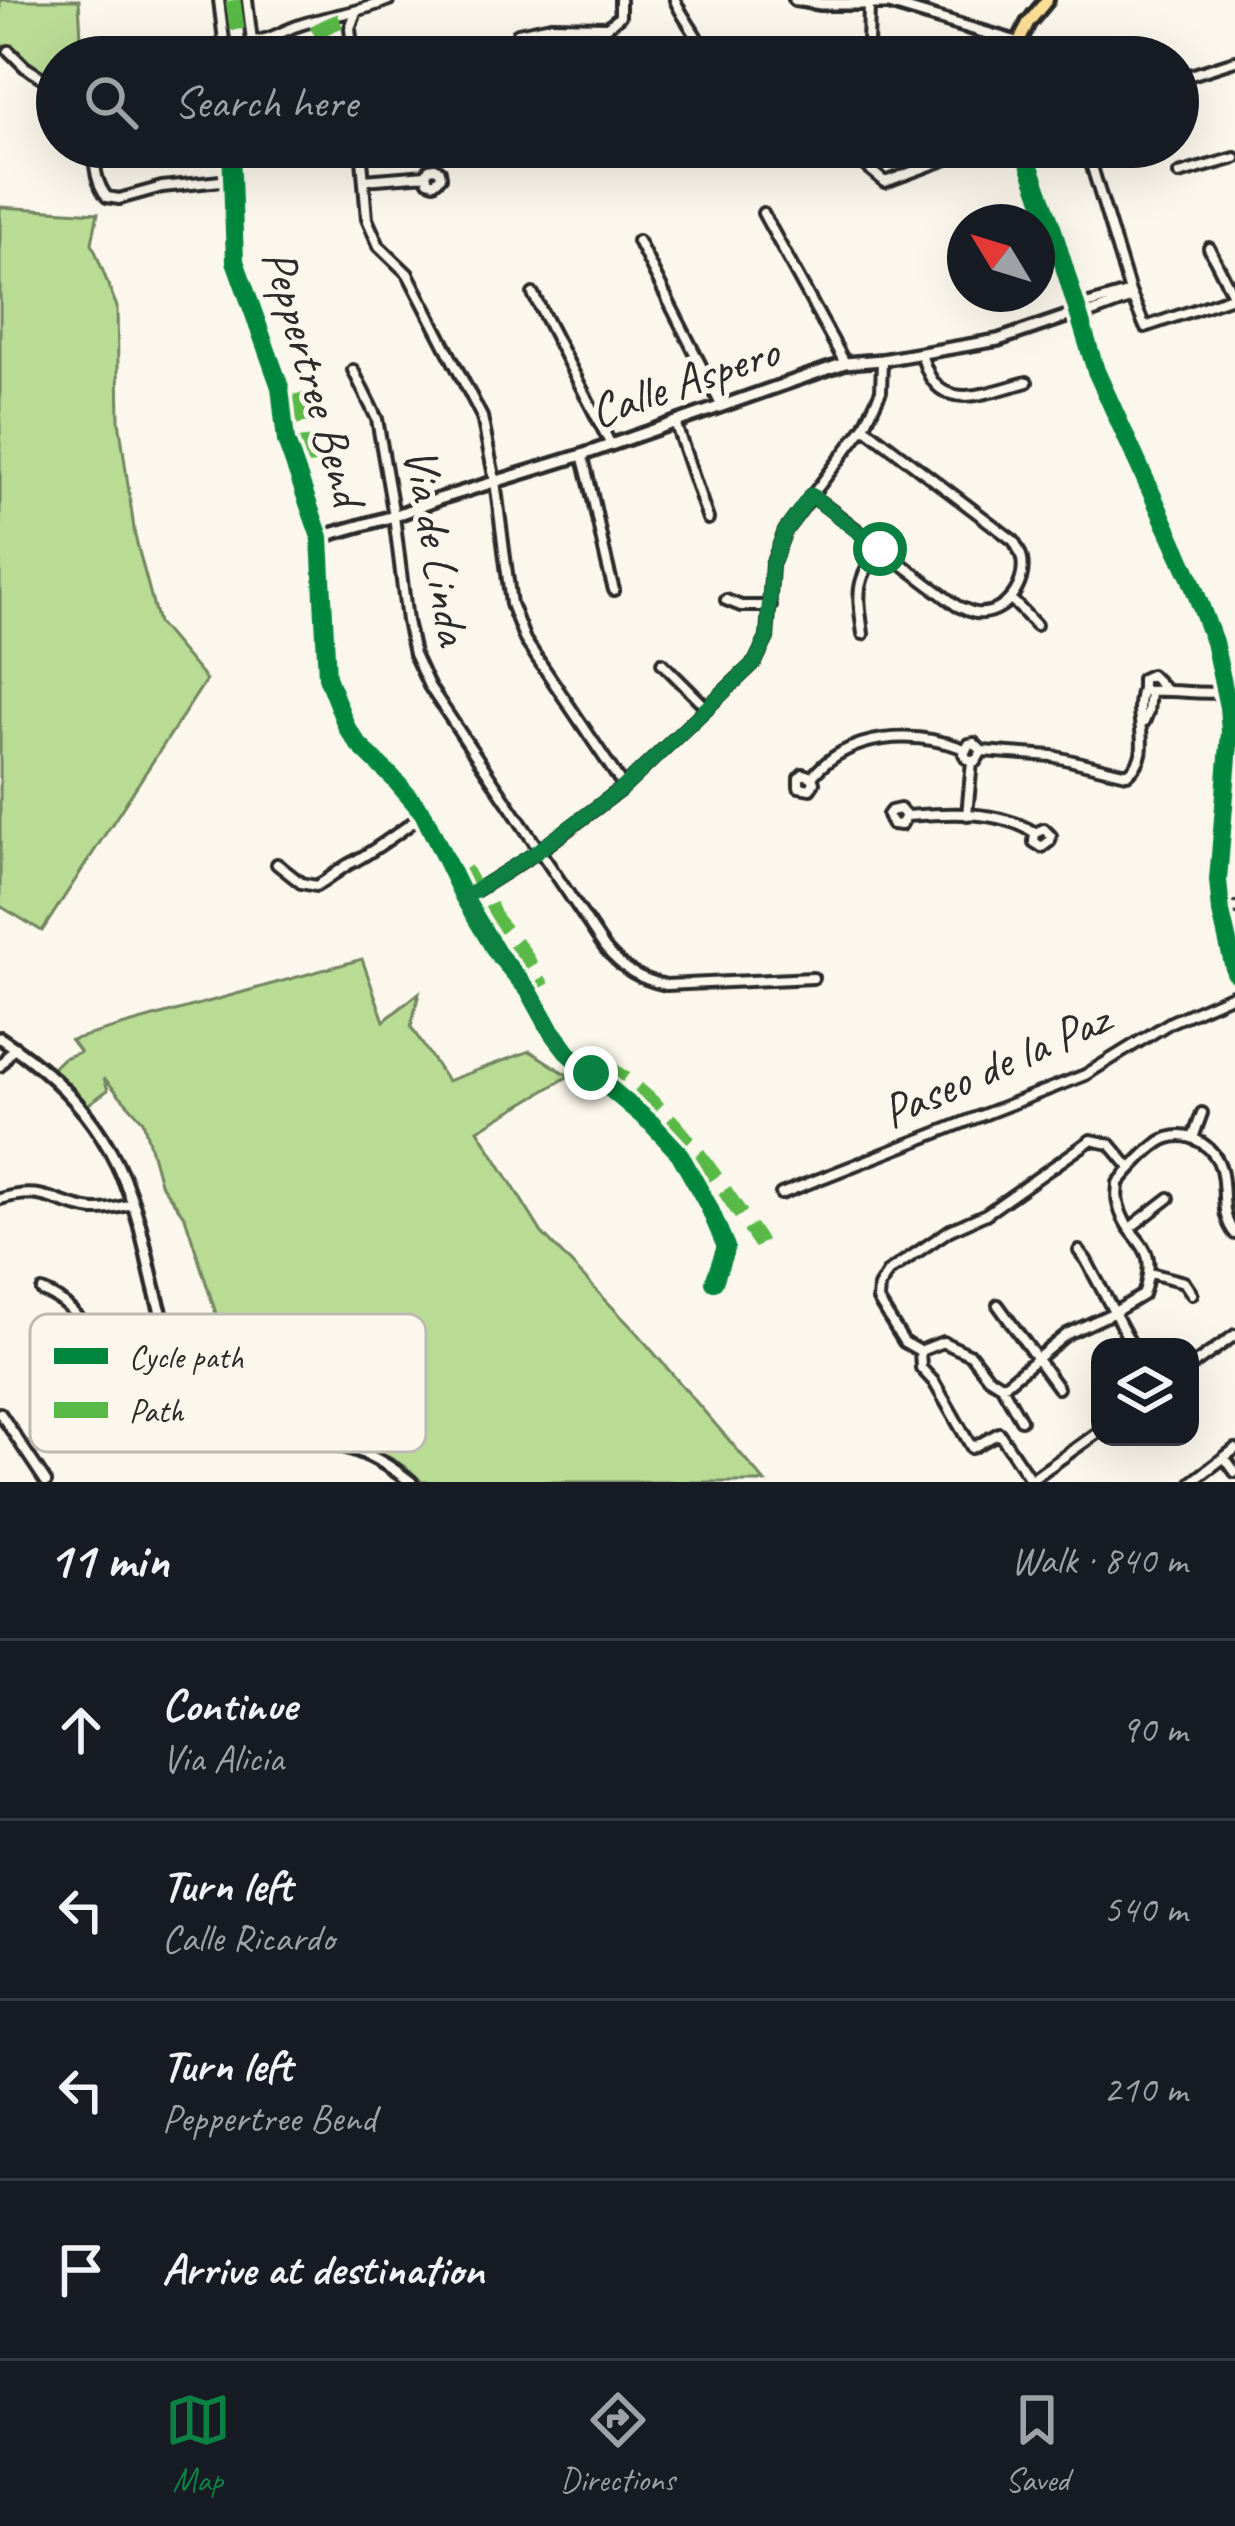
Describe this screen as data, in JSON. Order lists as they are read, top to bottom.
{
  "streets": {
    "street": [
      "Peppertree Bend",
      "Calle Aspero",
      "Via de Linda",
      "Paseo de la Paz"
    ]
  },
  "crossings": [
    ["Peppertree Bend", "Calle Aspero"],
    ["Calle Aspero", "Via de Linda"]
  ],
  "legend": ["Cycle path", "Path"],
  "north": "top left",
  "page": {
    "search": "Search here",
    "heading": ["11 min", "Walk · 840 m"],
    "list": [
      ["Continue", "Via Alicia", "90 m"],
      ["Turn left", "Calle Ricardo", "540 m"],
      ["Turn left", "Peppertree Bend", "210 m"],
      "Arrive at destination"
    ],
    "nav": ["Map", "Directions", "Saved"]
  }
}
